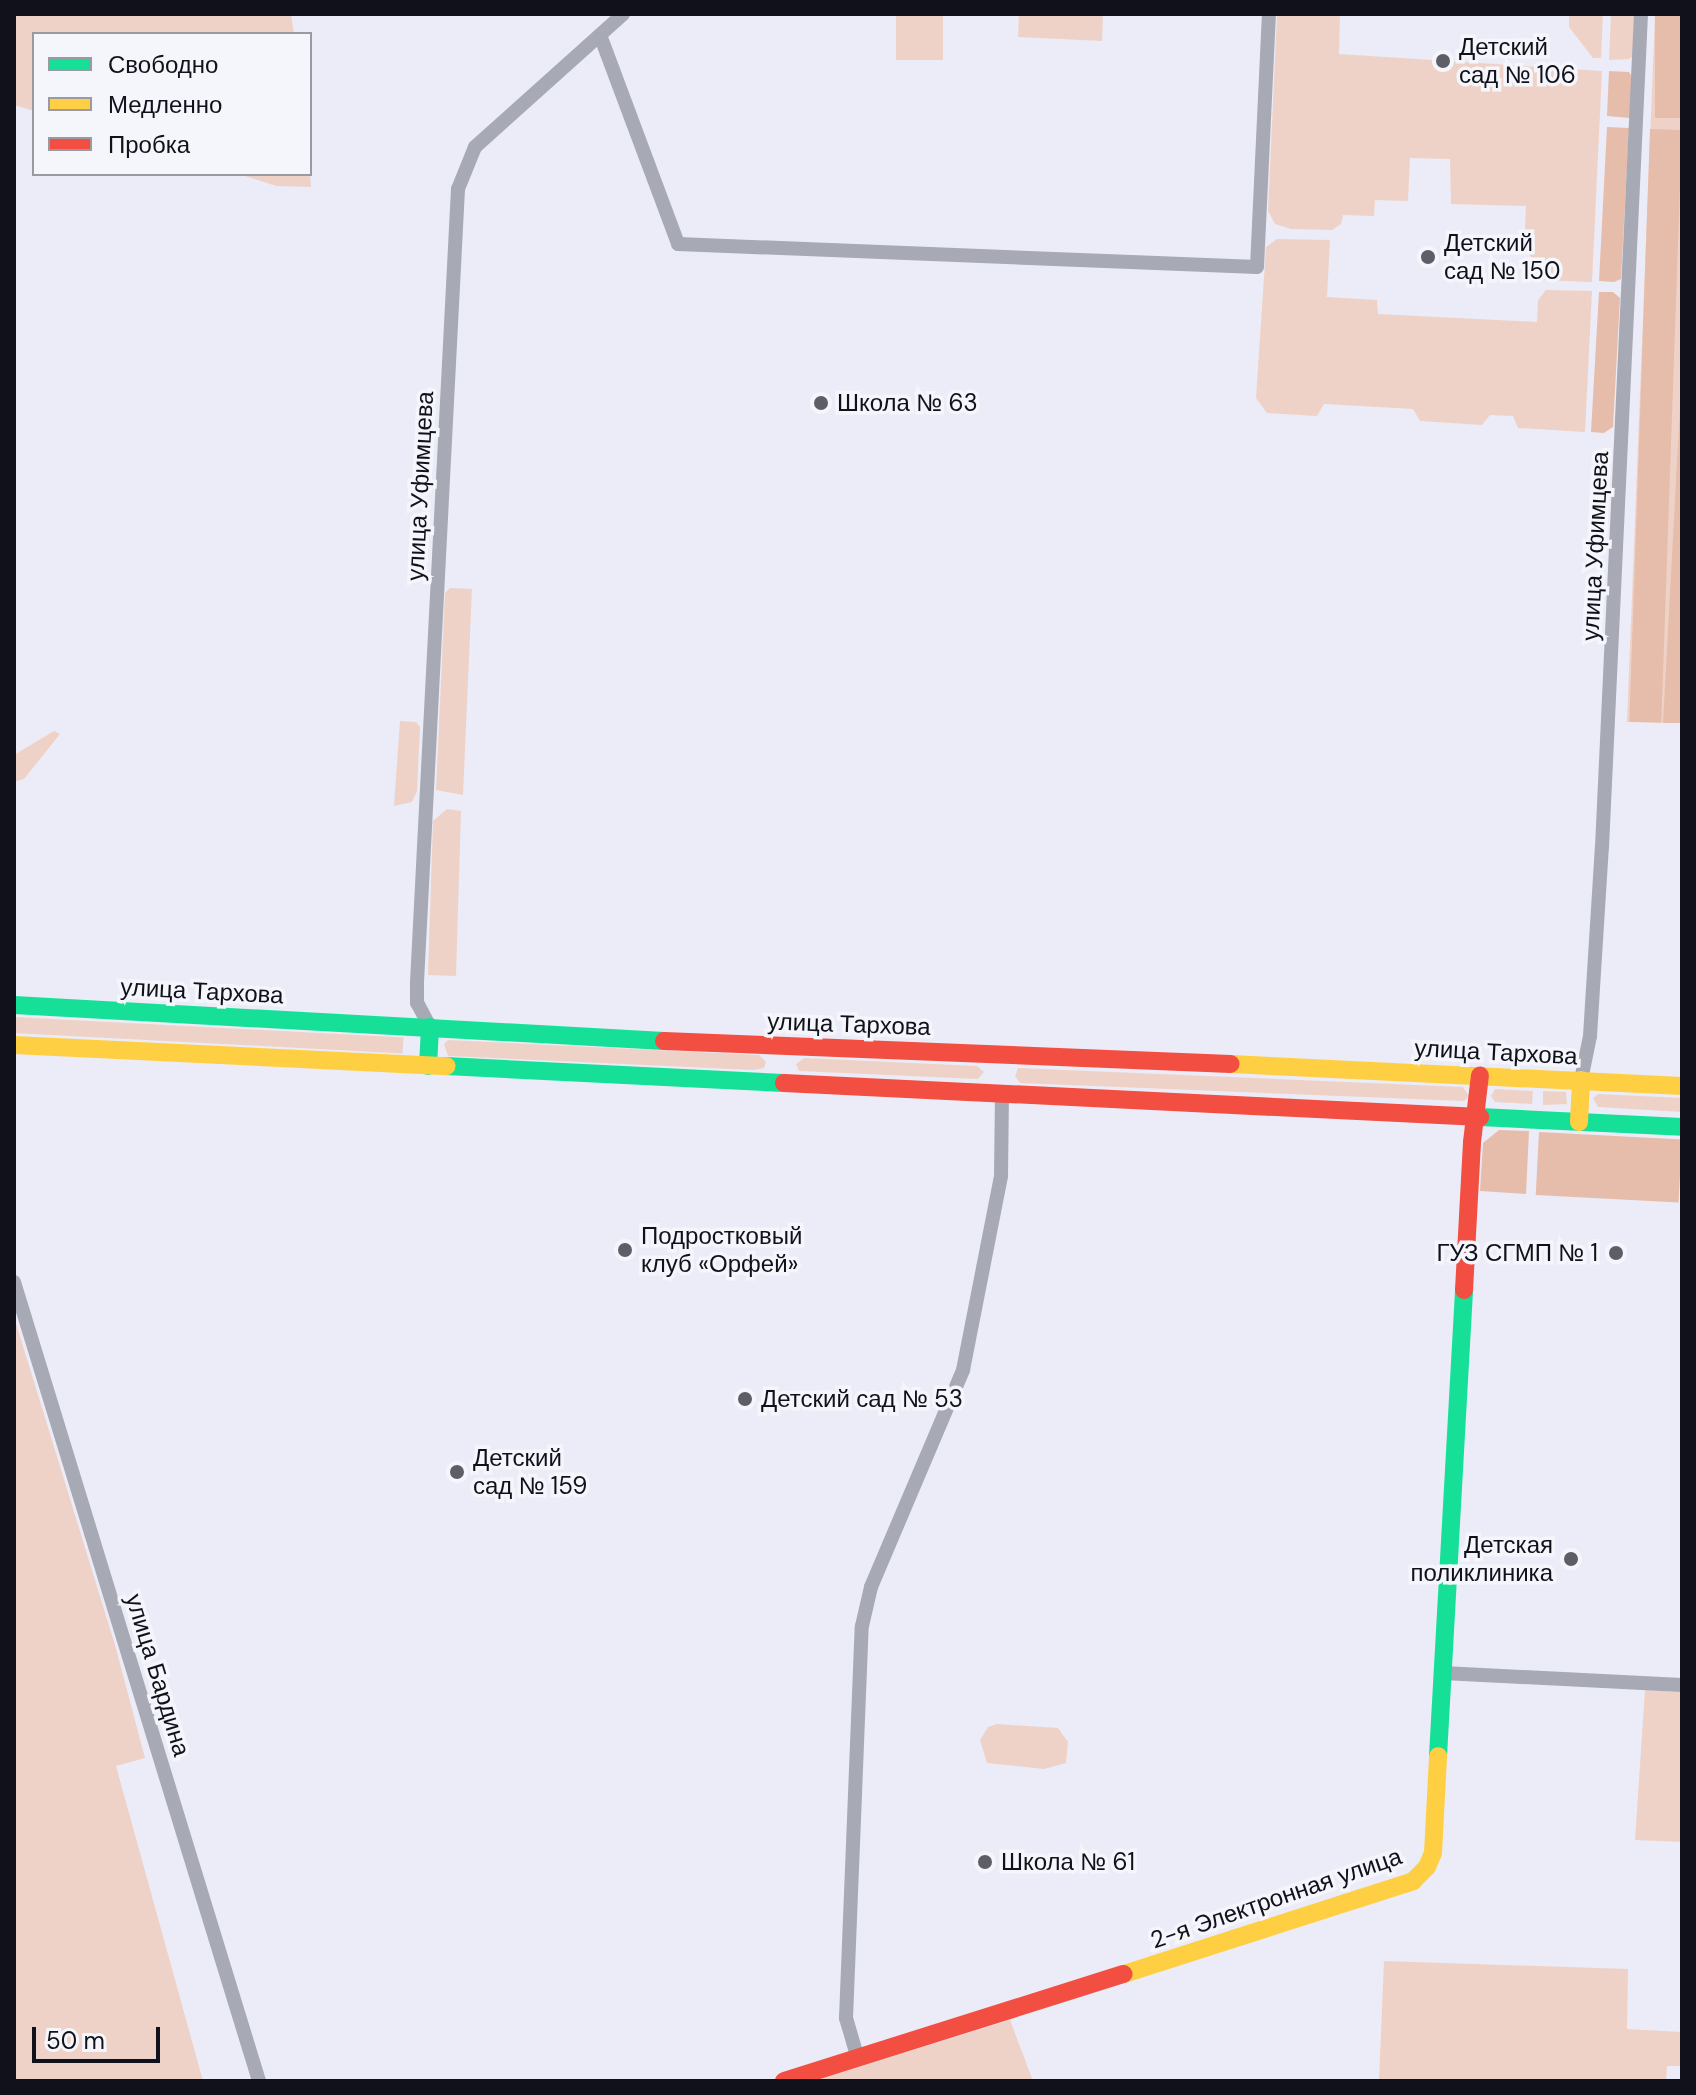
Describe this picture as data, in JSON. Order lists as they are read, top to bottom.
{
  "streets": {
    "main road": ["улица Тархова", "2-я Электронная улица"],
    "street": ["улица Уфимцева", "улица Бардина"]
  },
  "crossings": [
    ["улица Уфимцева", "улица Тархова"],
    ["улица Тархова", "2-я Электронная улица"]
  ],
  "places": [
    "Детский сад № 106",
    "Детский сад № 150",
    "Школа № 63",
    "Подростковый клуб «Орфей»",
    "ГУЗ СГМП № 1",
    "Детский сад № 53",
    "Детский сад № 159",
    "Детская поликлиника",
    "Школа № 61"
  ],
  "legend": ["Свободно", "Медленно", "Пробка"],
  "scale_bar": "50 m"
}
